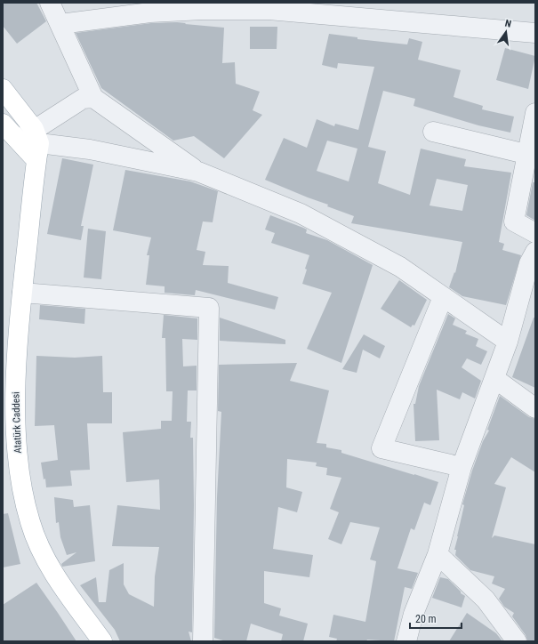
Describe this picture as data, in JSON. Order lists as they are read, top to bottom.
{
  "streets": {
    "main road": ["Atatürk Caddesi"]
  },
  "scale_bar": "20 m",
  "north": "top"
}
